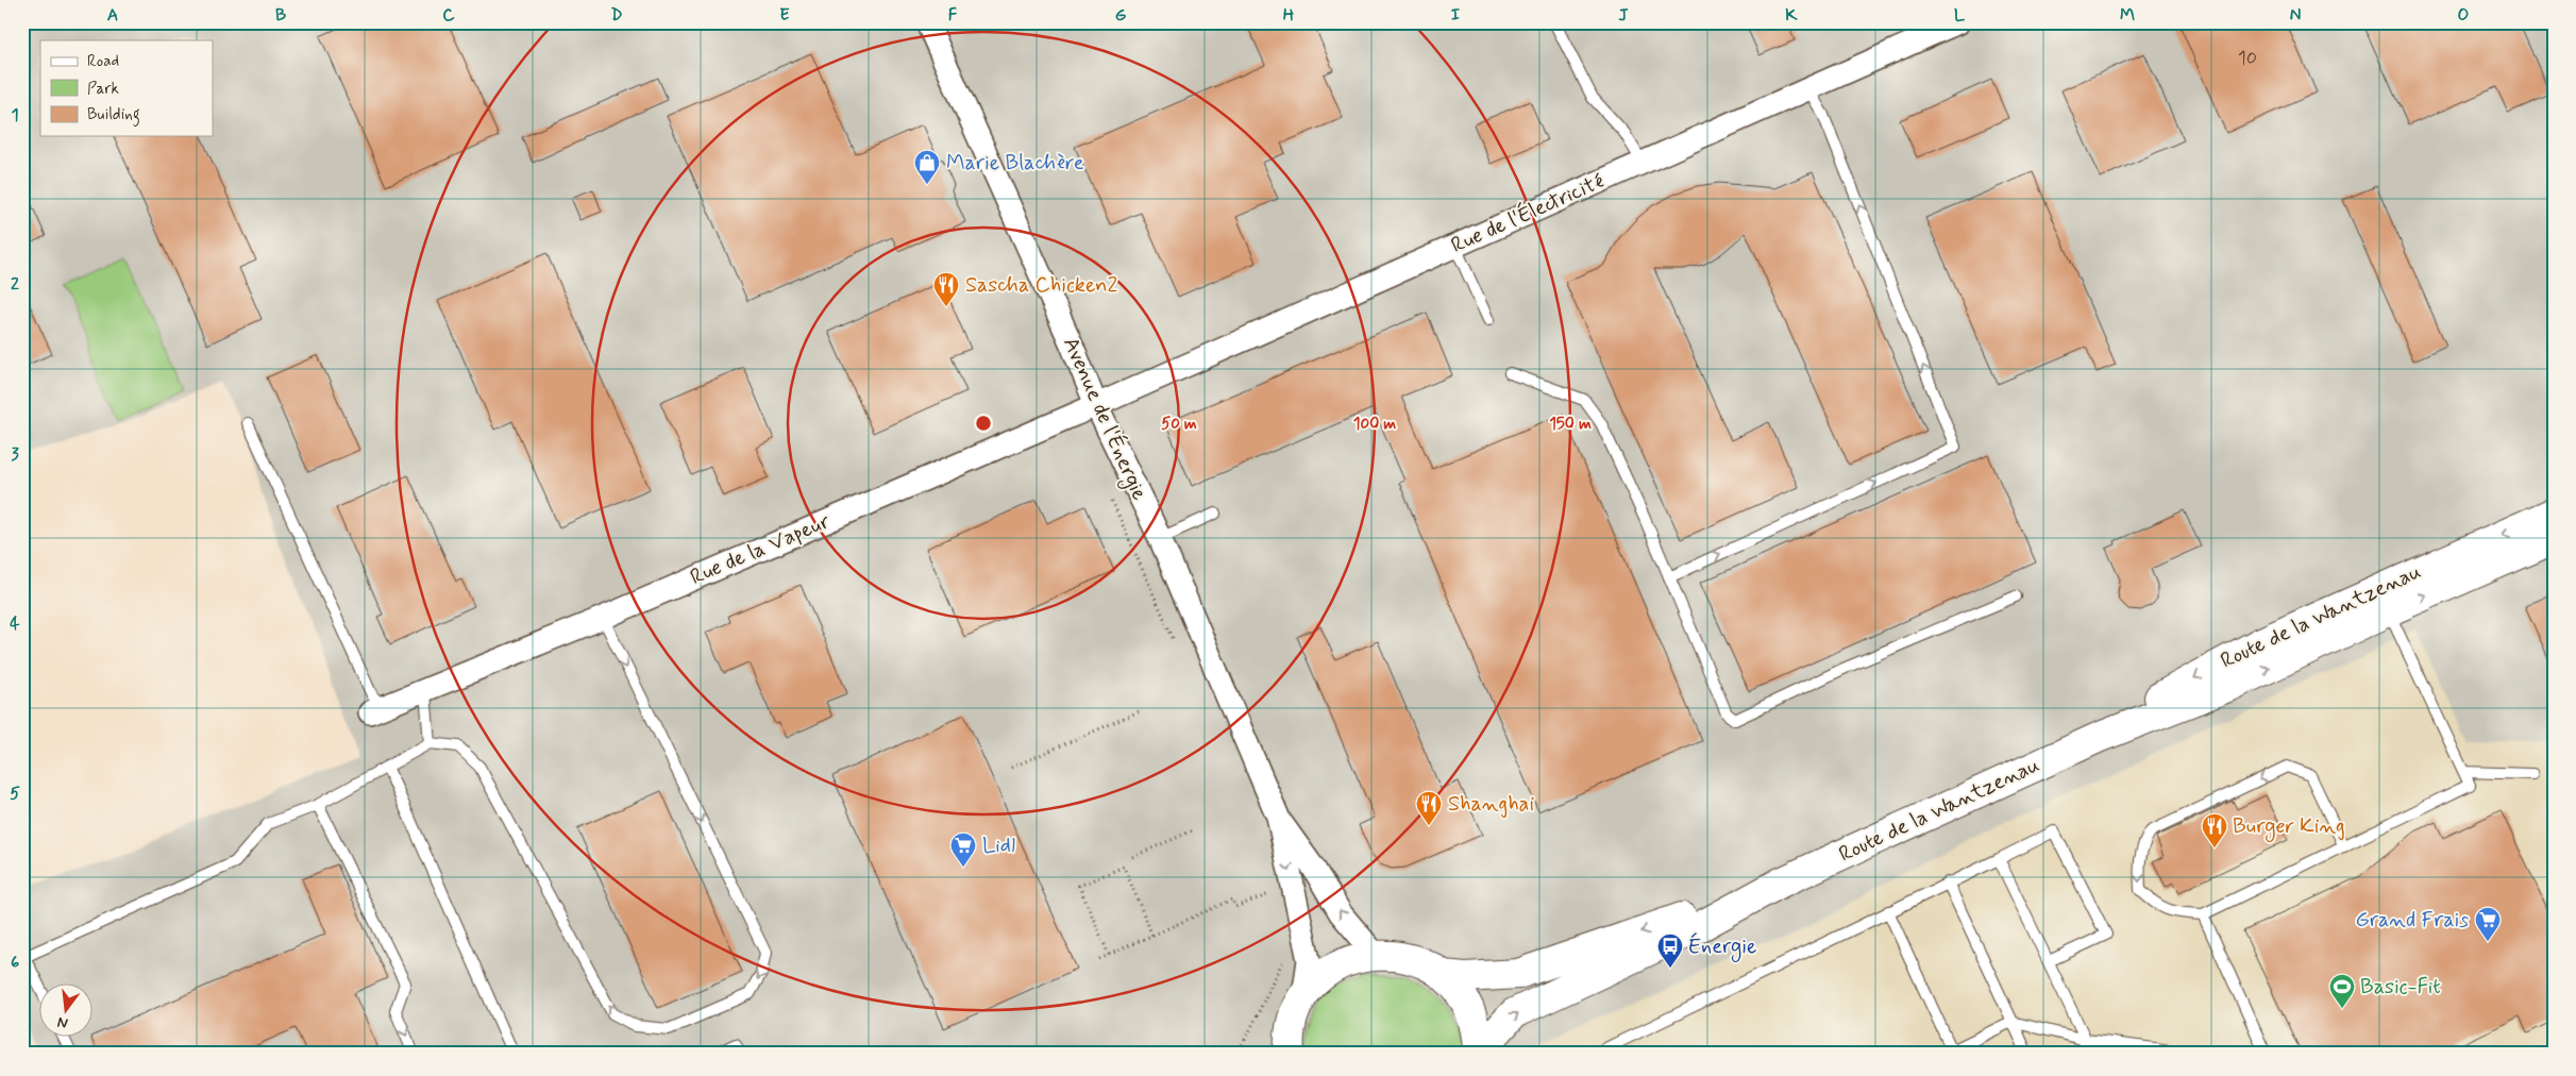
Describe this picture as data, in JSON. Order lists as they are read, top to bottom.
{
  "streets": {
    "main road": ["Route de la Wantzenau"],
    "street": ["Rue de l'Électricité", "Avenue de l'Énergie", "Rue de la Vapeur"]
  },
  "crossings": [
    ["Rue de l'Électricité", "Avenue de l'Énergie"],
    ["Rue de l'Électricité", "Rue de la Vapeur"],
    ["Avenue de l'Énergie", "Rue de la Vapeur"]
  ],
  "places": {
    "shop": ["Marie Blachère"],
    "restaurant": ["Sascha Chicken2", "Shanghai", "Burger King"],
    "supermarket": ["Lidl", "Grand Frais"],
    "bus stop": ["Énergie"],
    "sports": ["Basic-Fit"]
  },
  "house_numbers": ["10"],
  "legend": ["Road", "Park", "Building"],
  "north": "bottom",
  "grid": {
    "columns": [
      "A",
      "B",
      "C",
      "D",
      "E",
      "F",
      "G",
      "H",
      "I",
      "J",
      "K",
      "L",
      "M",
      "N",
      "O"
    ],
    "rows": [
      "1",
      "2",
      "3",
      "4",
      "5",
      "6"
    ]
  },
  "rings": ["50 m", "100 m", "150 m"]
}
